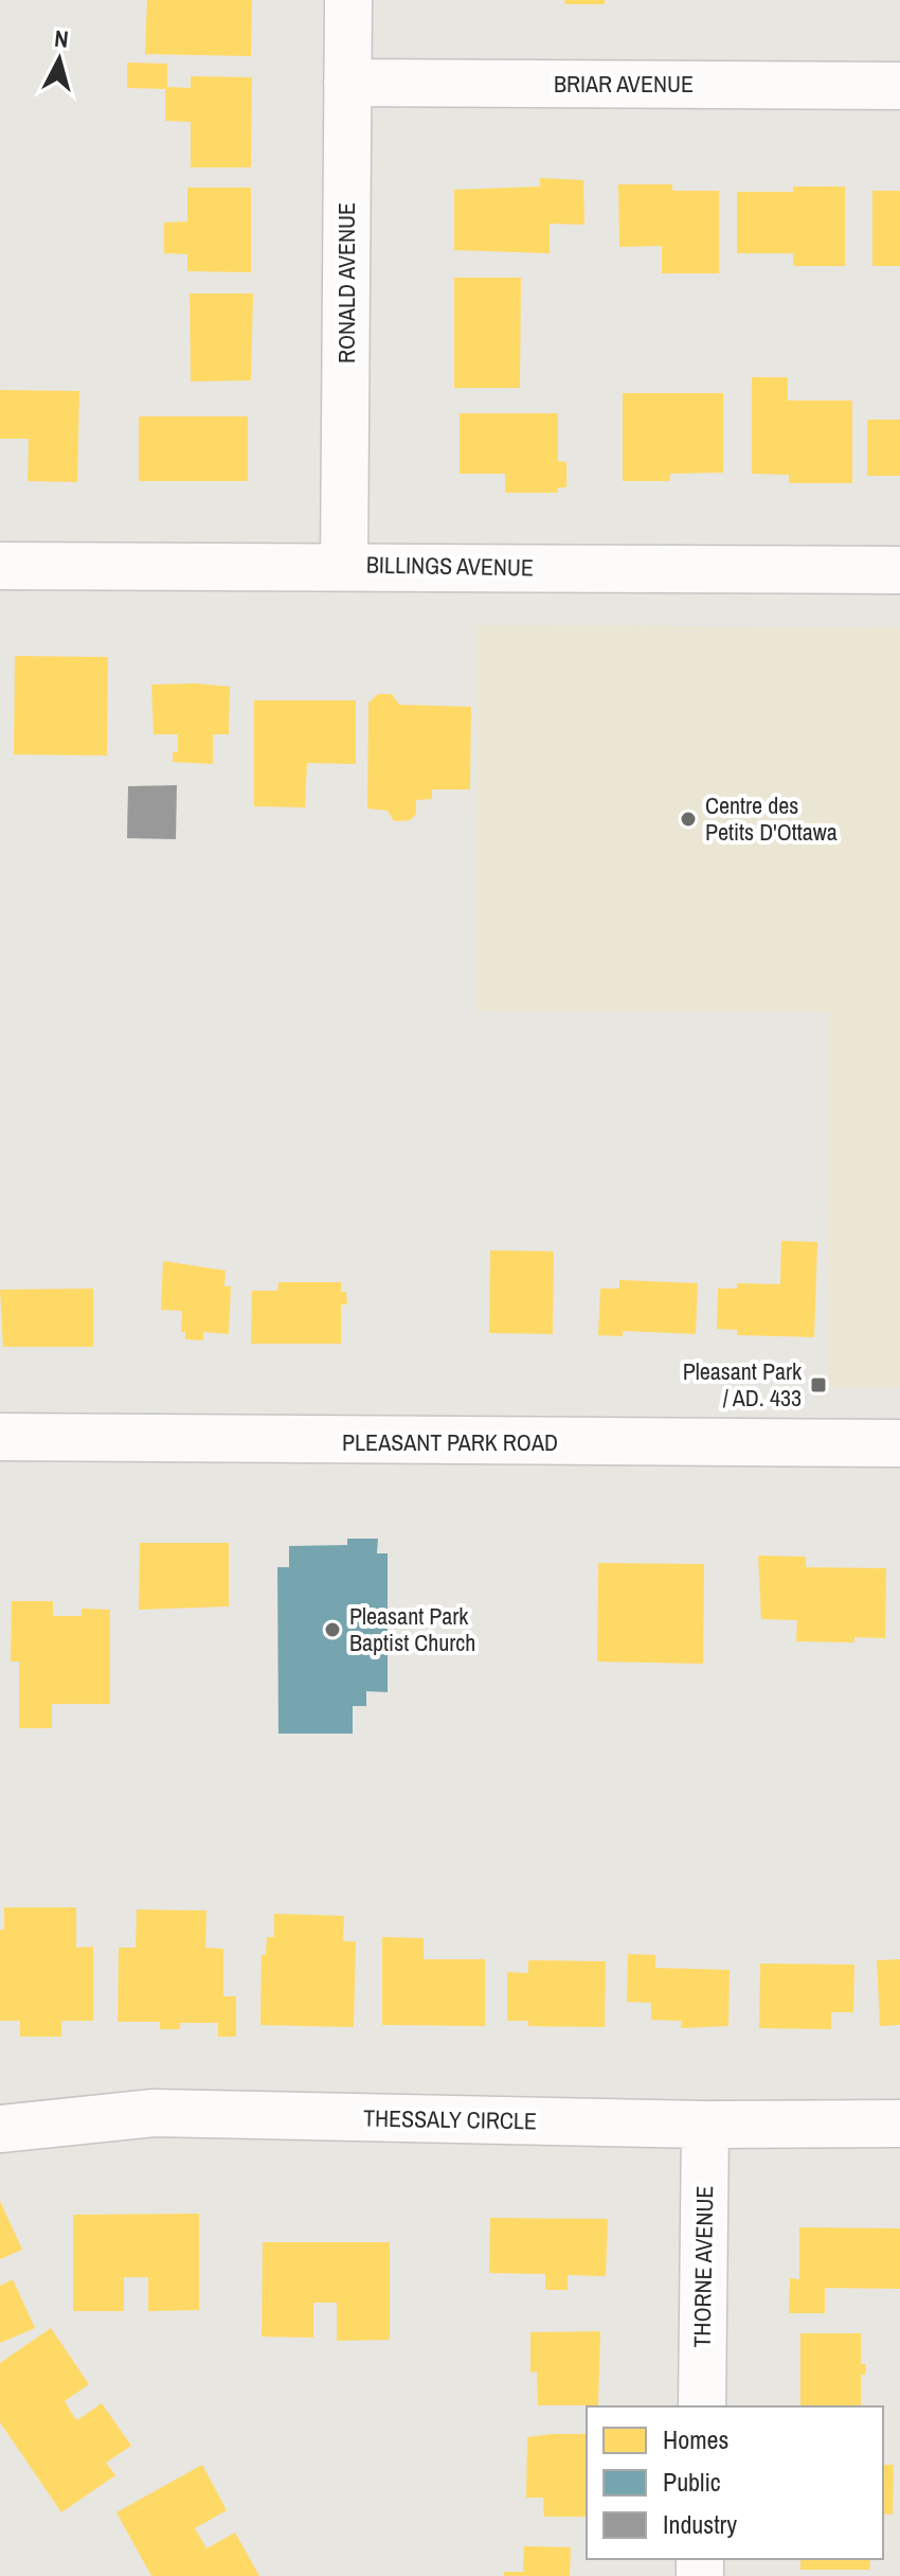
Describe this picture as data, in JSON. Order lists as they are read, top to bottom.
{
  "streets": {
    "street": [
      "BRIAR AVENUE",
      "RONALD AVENUE",
      "BILLINGS AVENUE",
      "PLEASANT PARK ROAD",
      "THESSALY CIRCLE",
      "THORNE AVENUE"
    ]
  },
  "crossings": [
    ["BRIAR AVENUE", "RONALD AVENUE"],
    ["RONALD AVENUE", "BILLINGS AVENUE"],
    ["THESSALY CIRCLE", "THORNE AVENUE"]
  ],
  "places": {
    "other": ["Centre des Petits D'Ottawa", "Pleasant Park Baptist Church"],
    "transit": ["Pleasant Park / AD. 433"]
  },
  "legend": ["Homes", "Public", "Industry"],
  "north": "top"
}
